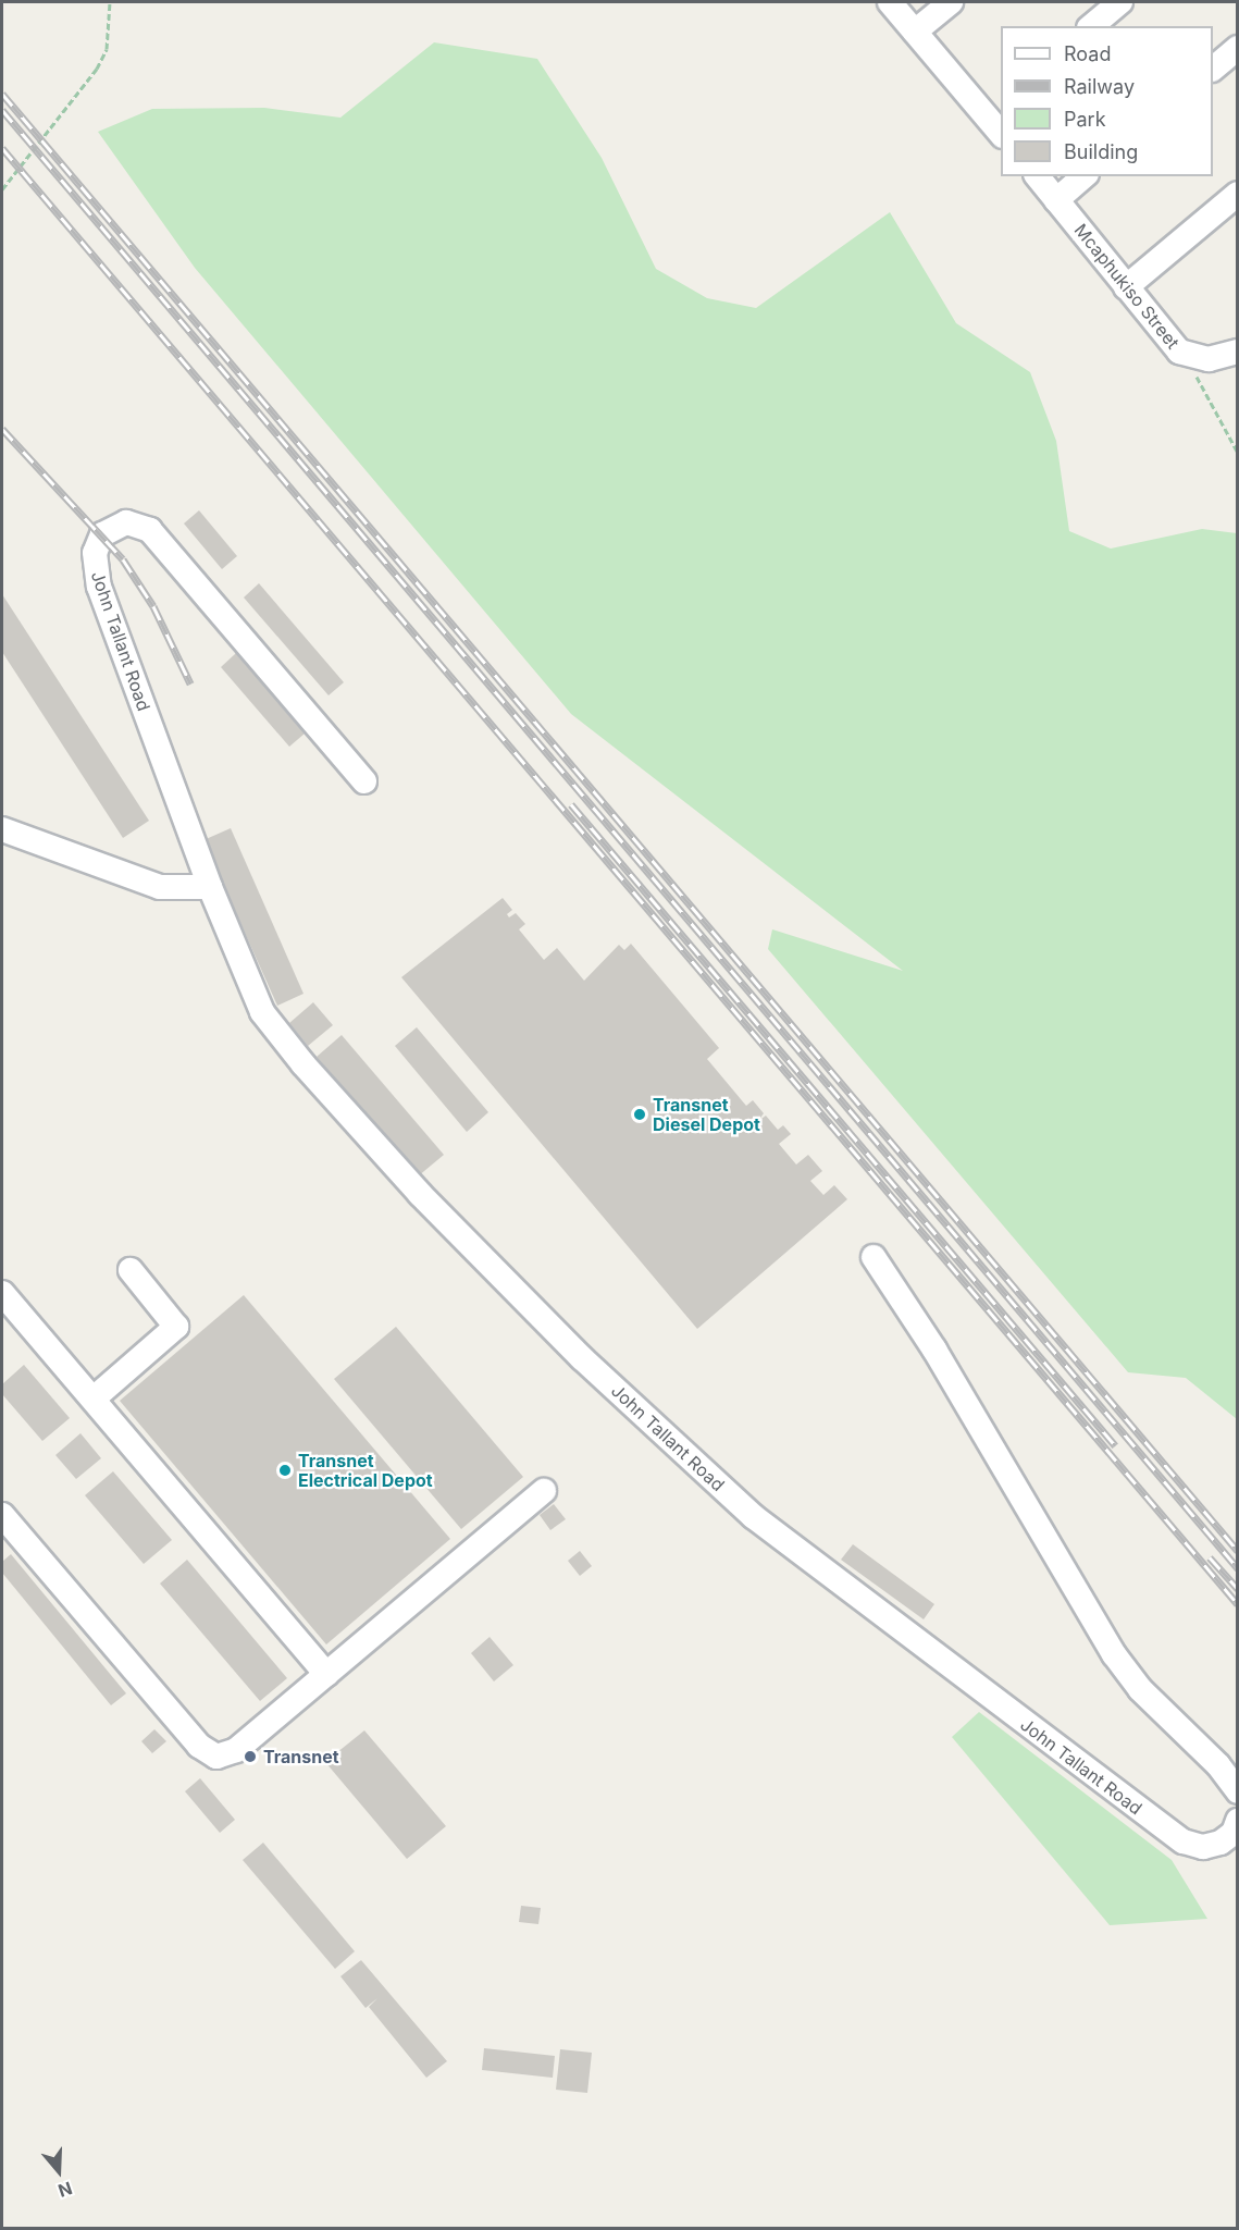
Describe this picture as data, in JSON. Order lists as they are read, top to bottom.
{
  "streets": {
    "street": ["Mcaphukiso Street", "John Tallant Road"]
  },
  "places": ["Transnet Diesel Depot", "Transnet Electrical Depot", "Transnet"],
  "legend": [
    "Road",
    "Railway",
    "Park",
    "Building"
  ],
  "north": "bottom"
}
